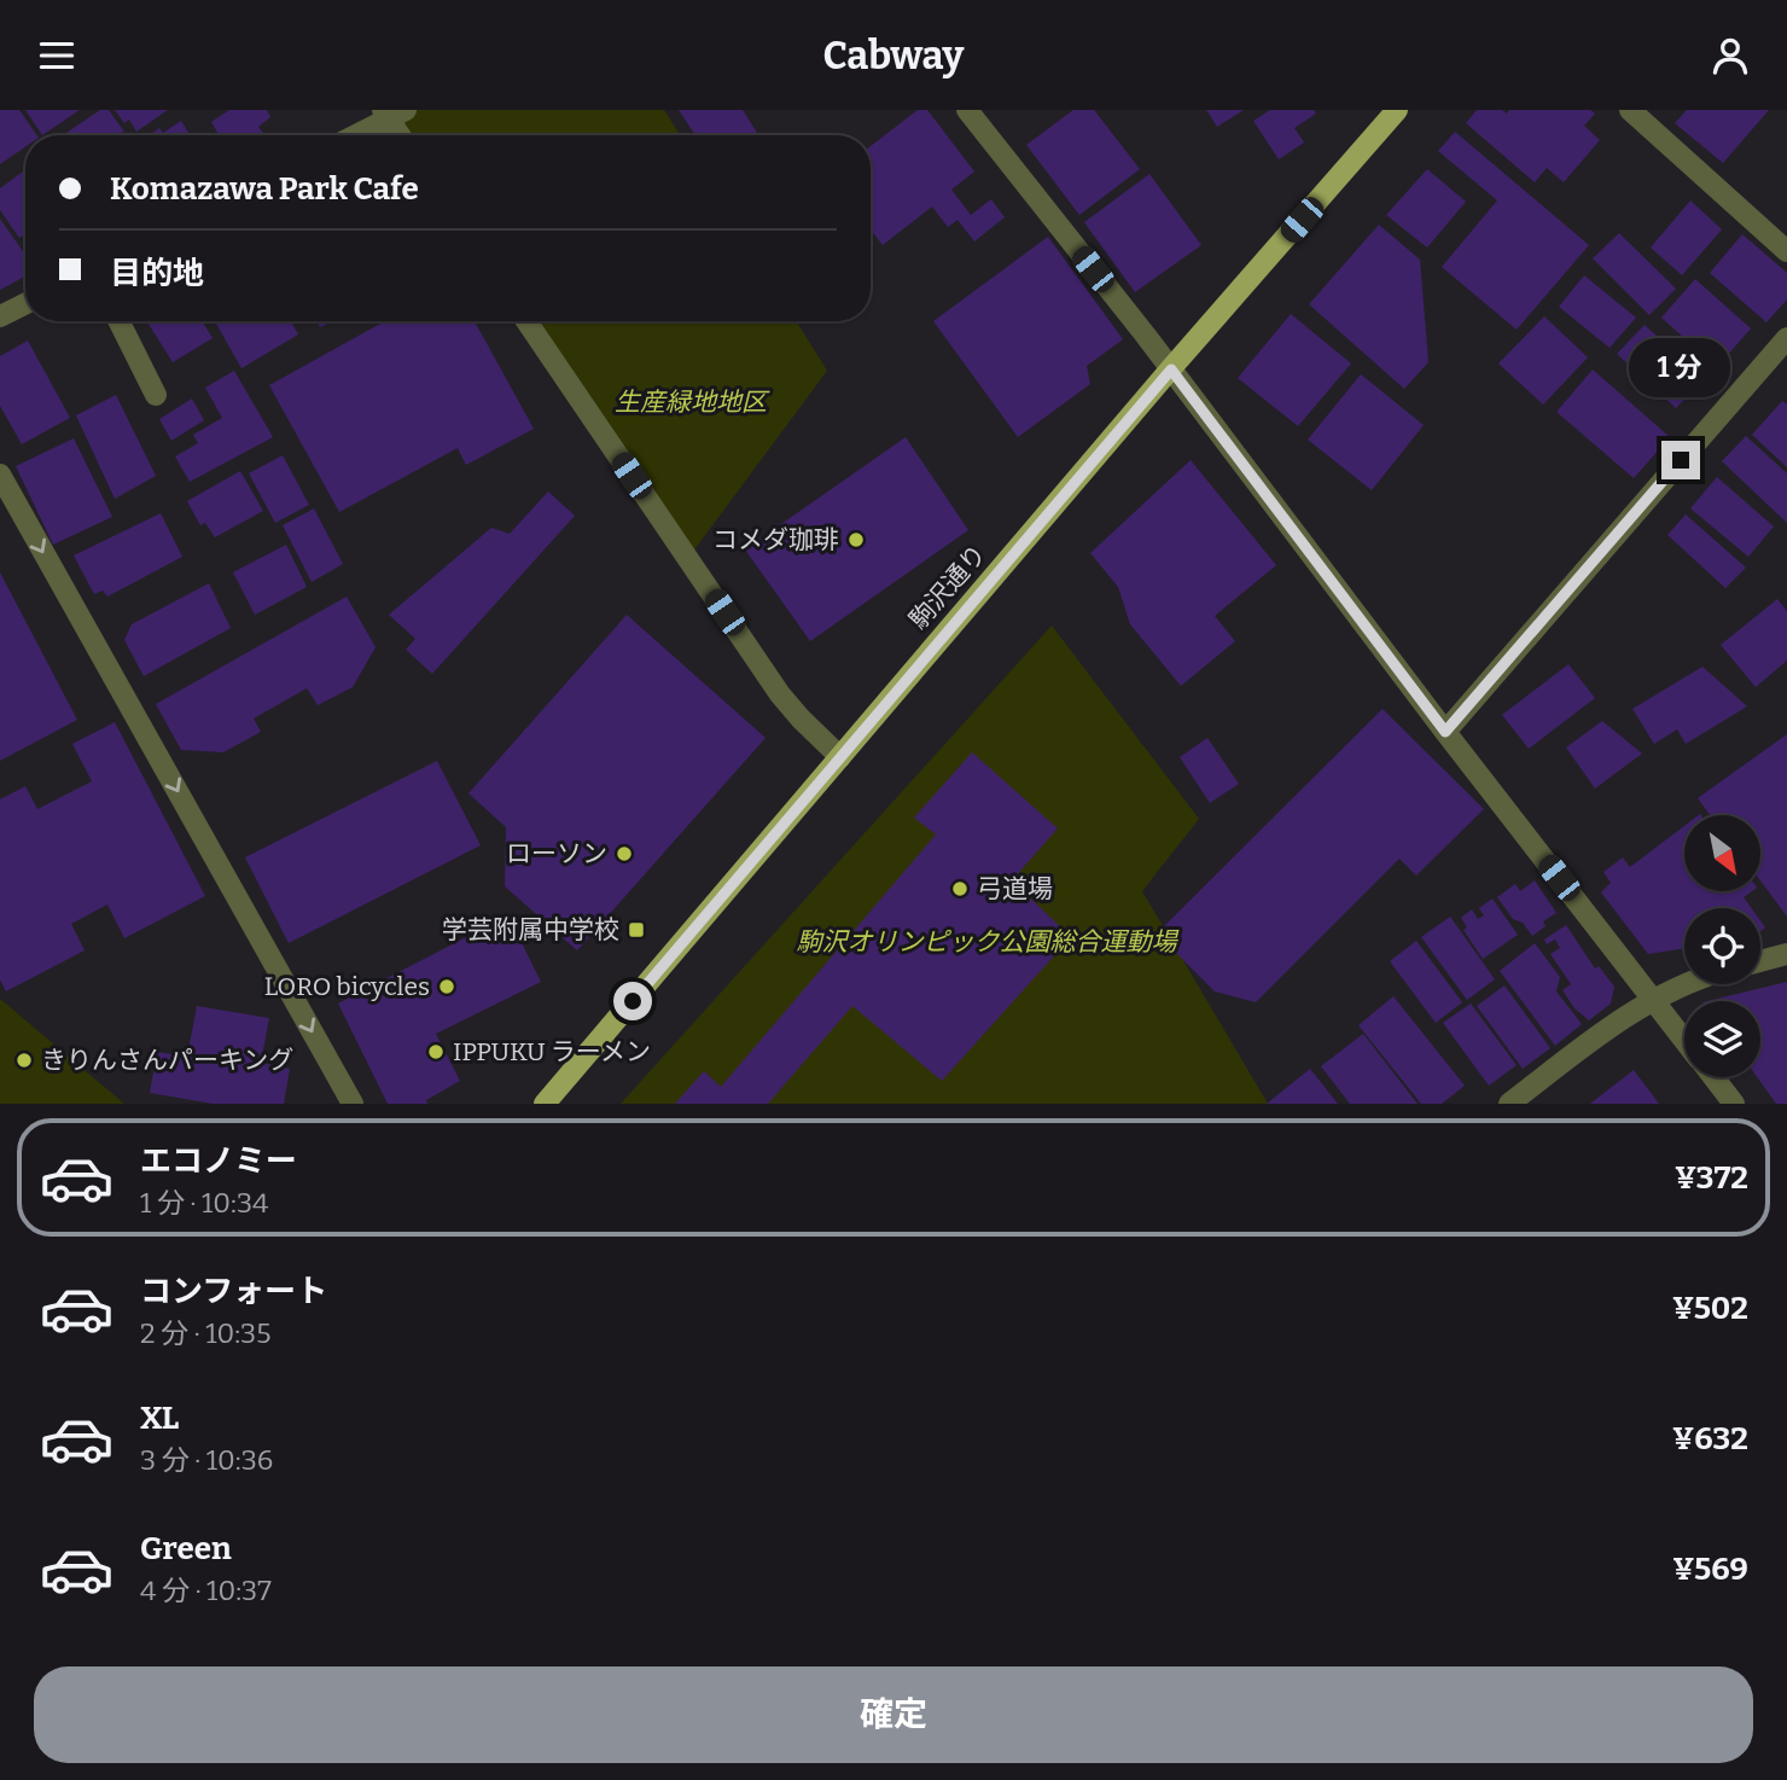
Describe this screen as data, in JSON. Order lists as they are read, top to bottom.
{
  "streets": {
    "main road": ["駒沢通り"]
  },
  "parks": ["生産緑地地区", "駒沢オリンピック公園総合運動場"],
  "places": {
    "other": [
      "コメダ珈琲",
      "ローソン",
      "弓道場",
      "LORO bicycles",
      "IPPUKU ラーメン",
      "きりんさんパーキング"
    ],
    "transit": ["学芸附属中学校"]
  },
  "north": "bottom right",
  "page": {
    "header": "Cabway",
    "banner": ["Komazawa Park Cafe", "目的地"],
    "bubble": "1 分",
    "list": [
      {
        "name": "エコノミー",
        "note": "1 分 · 10:34",
        "value": "¥372"
      },
      {
        "name": "コンフォート",
        "note": "2 分 · 10:35",
        "value": "¥502"
      },
      {
        "name": "XL",
        "note": "3 分 · 10:36",
        "value": "¥632"
      },
      {
        "name": "Green",
        "note": "4 分 · 10:37",
        "value": "¥569"
      }
    ],
    "buttons": "確定"
  }
}
